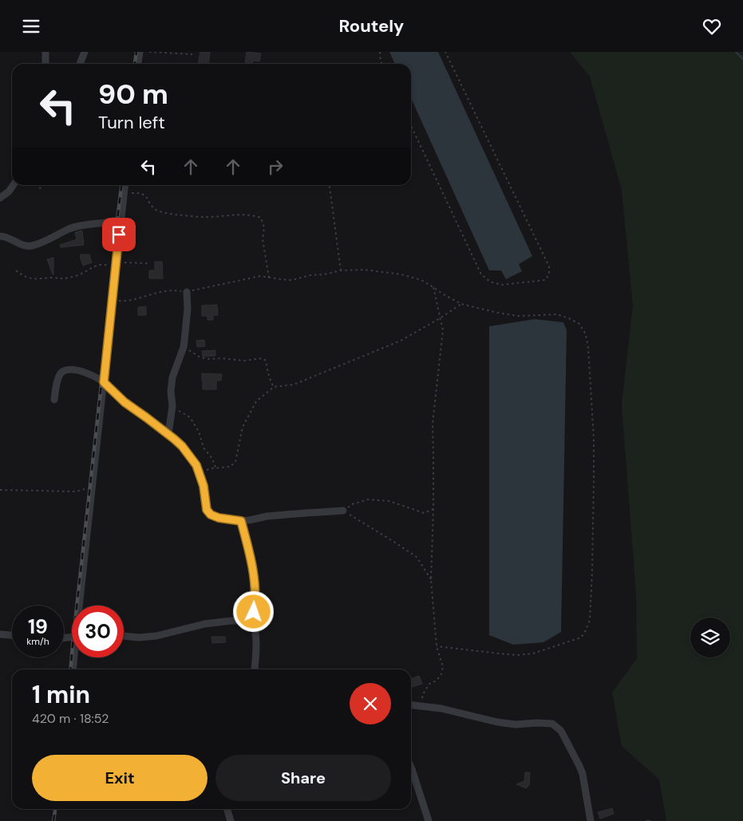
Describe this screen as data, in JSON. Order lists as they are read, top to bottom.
{
  "page": {
    "header": "Routely",
    "turn": ["90 m", "Turn left"],
    "speed": "19 km/h",
    "limit": "30",
    "heading": ["1 min", "420 m · 18:52"],
    "buttons": ["Exit", "Share"]
  }
}
